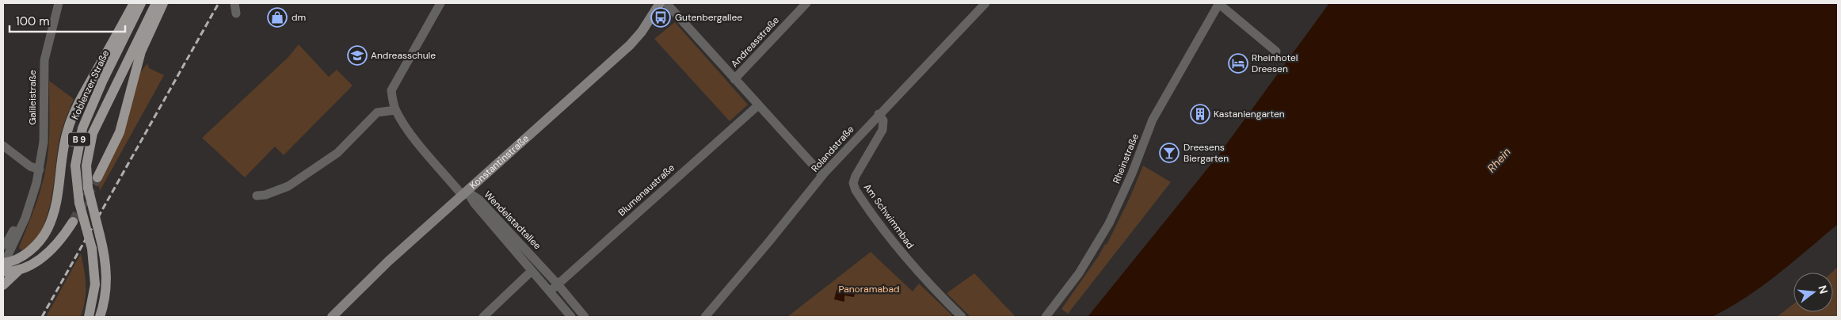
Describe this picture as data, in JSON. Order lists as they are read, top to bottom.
{
  "streets": {
    "main road": ["Koblenzer Straße", "B 9", "Konstantinstraße"],
    "street": [
      "Andreasstraße",
      "Galileistraße",
      "Rolandstraße",
      "Rheinstraße",
      "Blumenaustraße",
      "Am Schwimmbad",
      "Wendelstadtallee"
    ]
  },
  "crossings": [
    ["Rolandstraße", "Am Schwimmbad"],
    ["Konstantinstraße", "Wendelstadtallee"],
    ["Blumenaustraße", "Wendelstadtallee"]
  ],
  "water": ["Rhein"],
  "parks": ["Panoramabad"],
  "places": {
    "shop": ["dm"],
    "bus stop": ["Gutenbergallee"],
    "school or university": ["Andreasschule"],
    "hotel": ["Rheinhotel Dreesen"],
    "building": ["Kastaniengarten"],
    "bar": ["Dreesens Biergarten"]
  },
  "scale_bar": "100 m",
  "north": "right"
}
